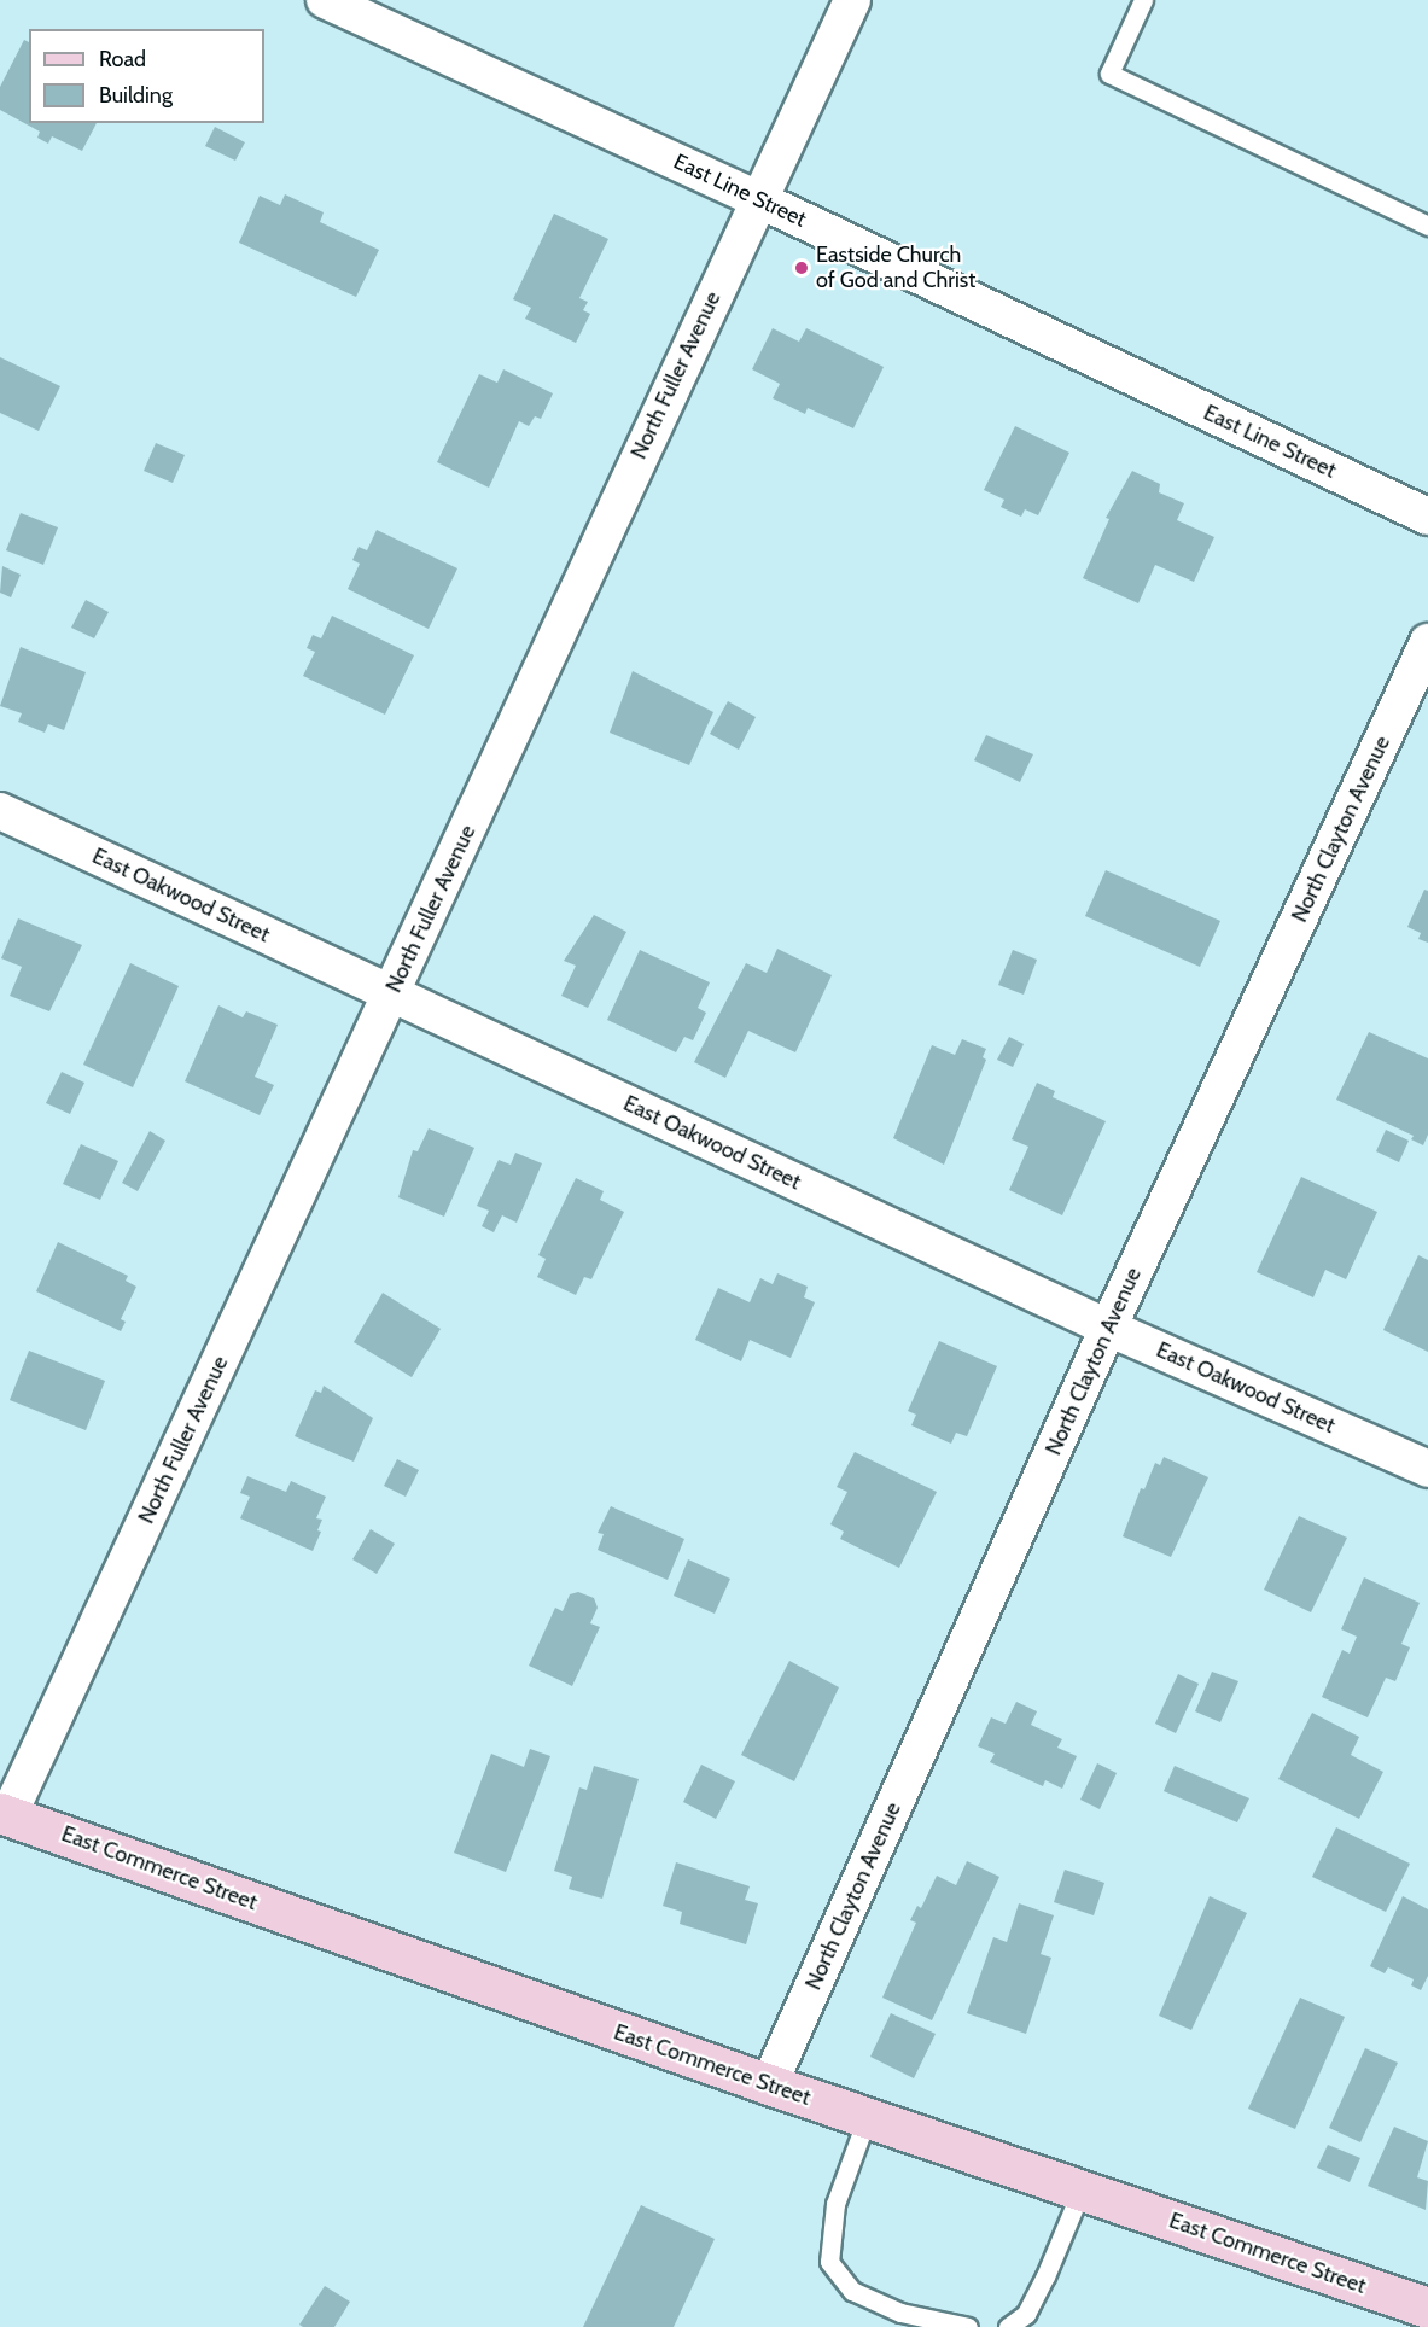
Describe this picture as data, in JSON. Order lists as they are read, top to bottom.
{
  "streets": {
    "street": [
      "East Line Street",
      "North Fuller Avenue",
      "North Clayton Avenue",
      "East Oakwood Street",
      "East Commerce Street"
    ]
  },
  "crossings": [
    ["East Line Street", "North Fuller Avenue"],
    ["North Fuller Avenue", "East Oakwood Street"],
    ["North Fuller Avenue", "East Commerce Street"],
    ["North Clayton Avenue", "East Oakwood Street"],
    ["North Clayton Avenue", "East Commerce Street"]
  ],
  "places": ["Eastside Church of God and Christ"],
  "legend": ["Road", "Building"]
}
